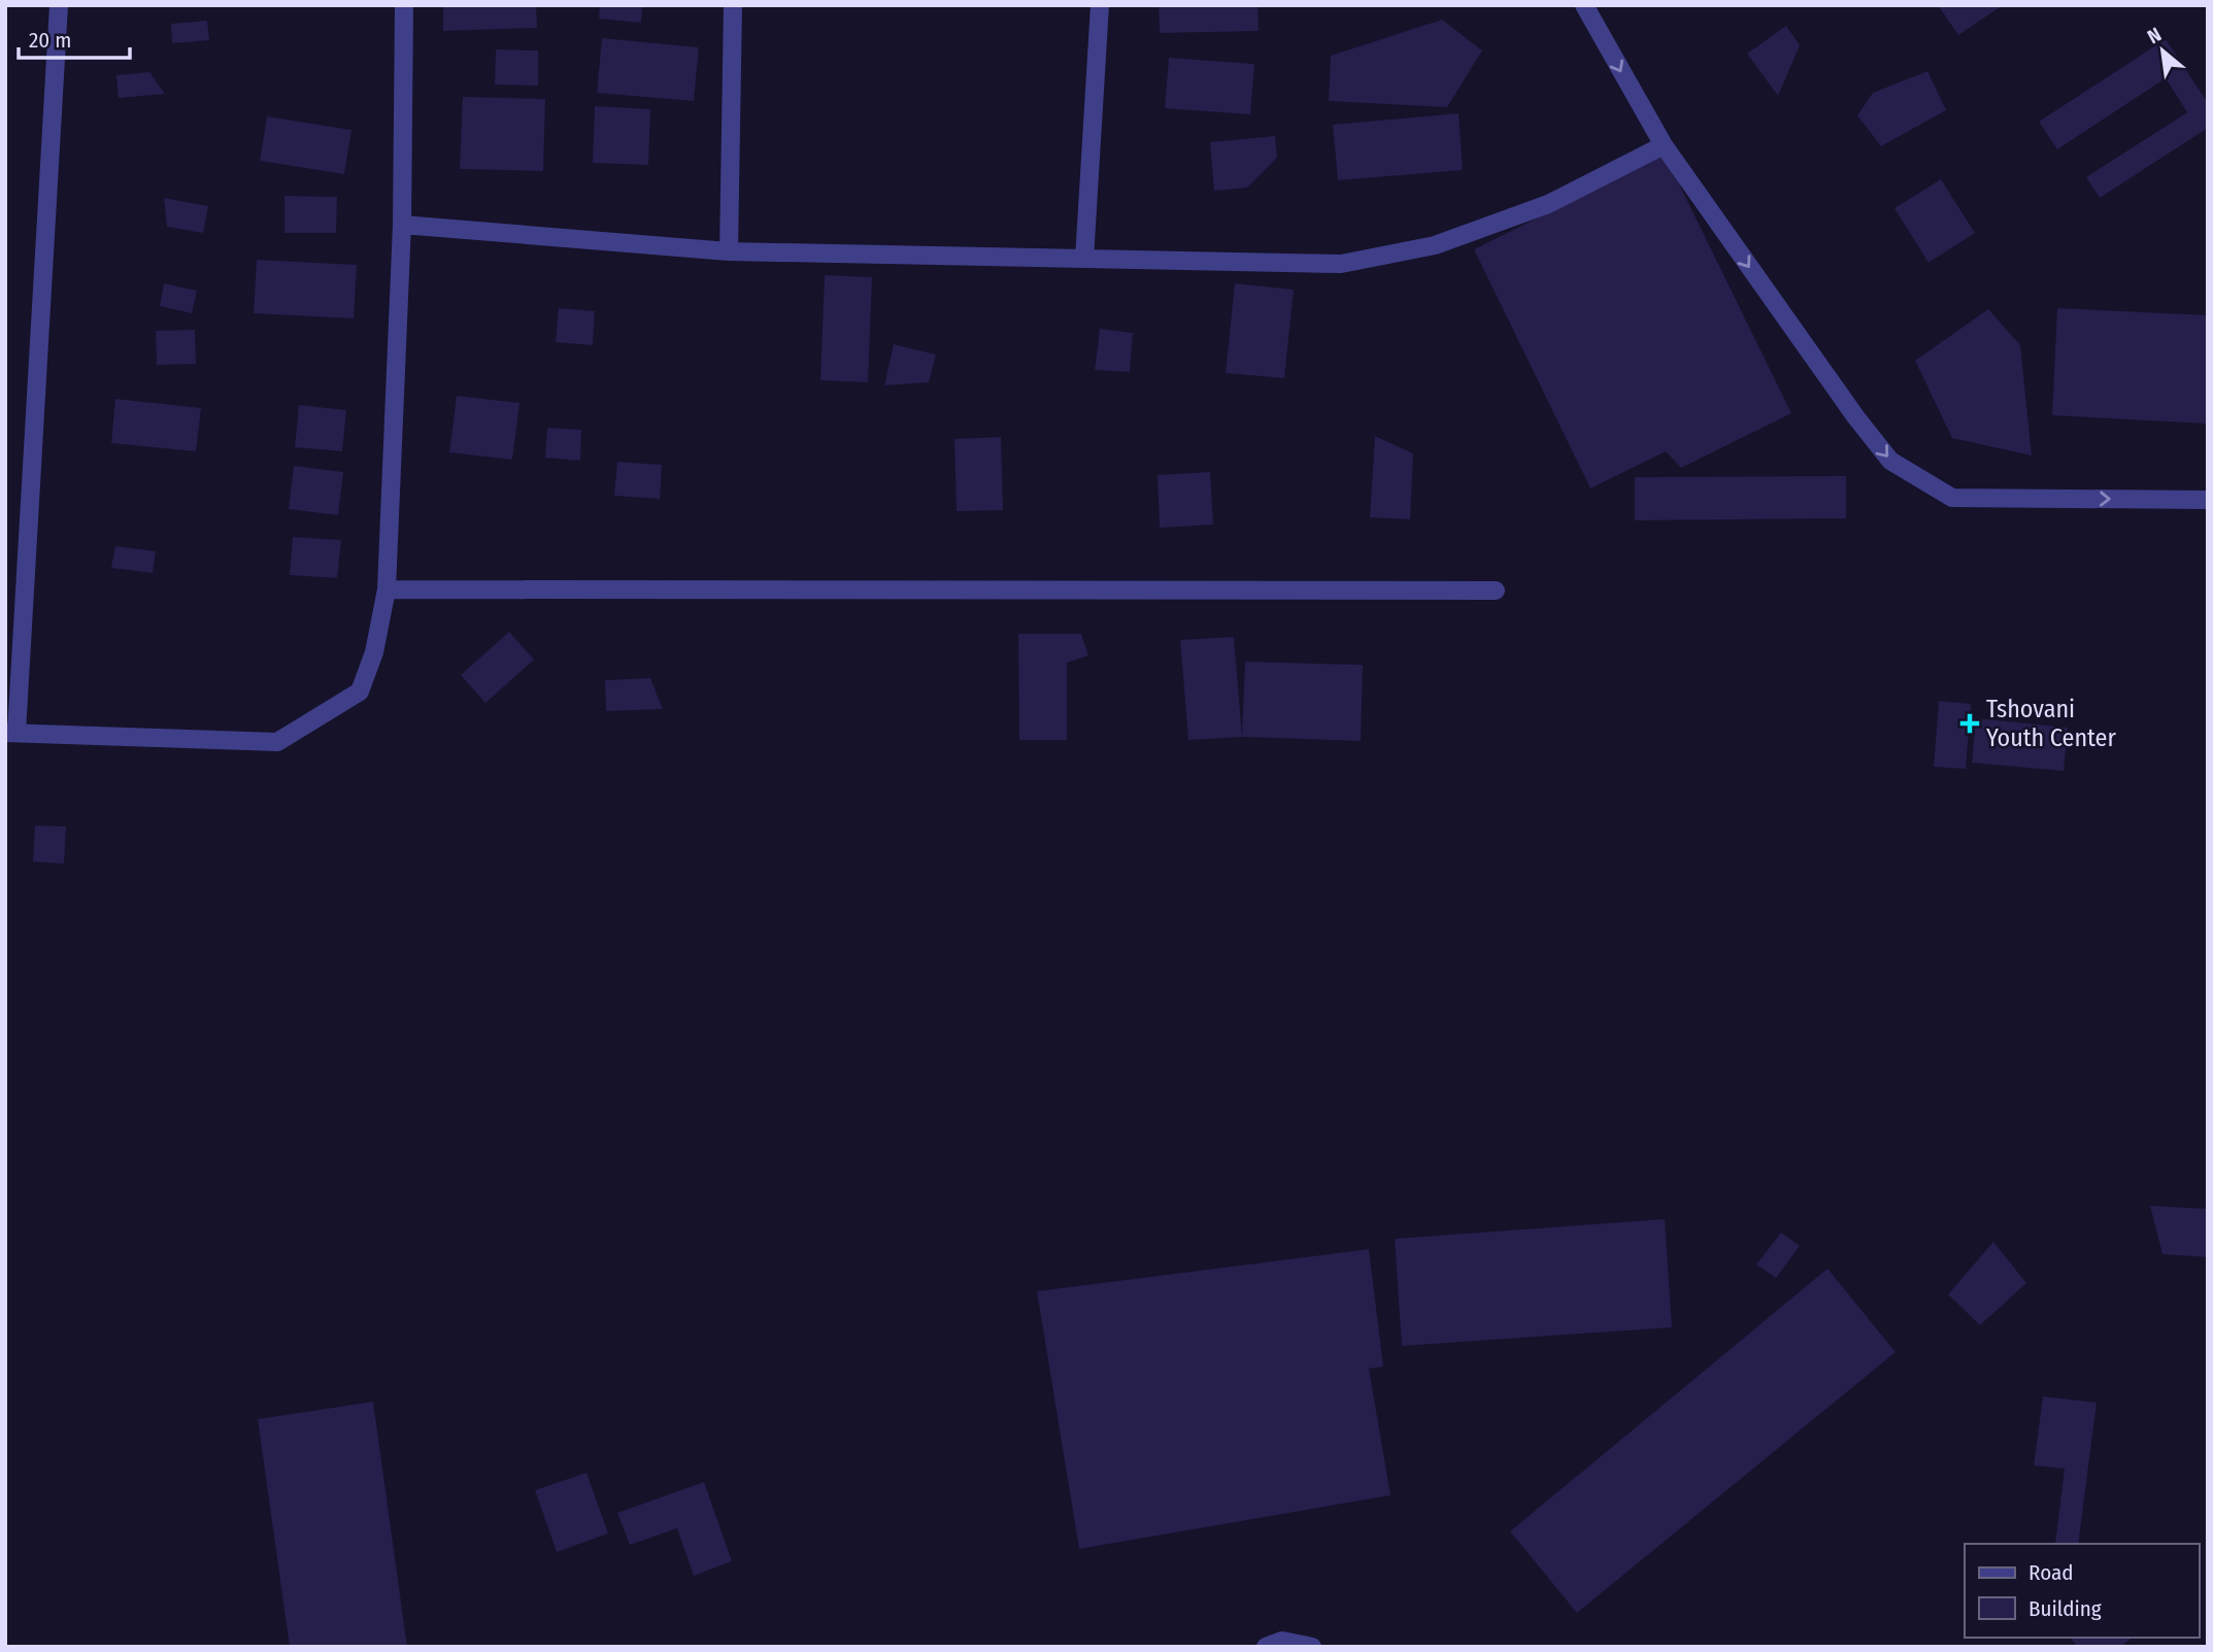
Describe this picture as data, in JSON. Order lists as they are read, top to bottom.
{
  "places": {
    "health": ["Tshovani Youth Center"]
  },
  "legend": ["Road", "Building"],
  "scale_bar": "20 m",
  "north": "top left"
}
